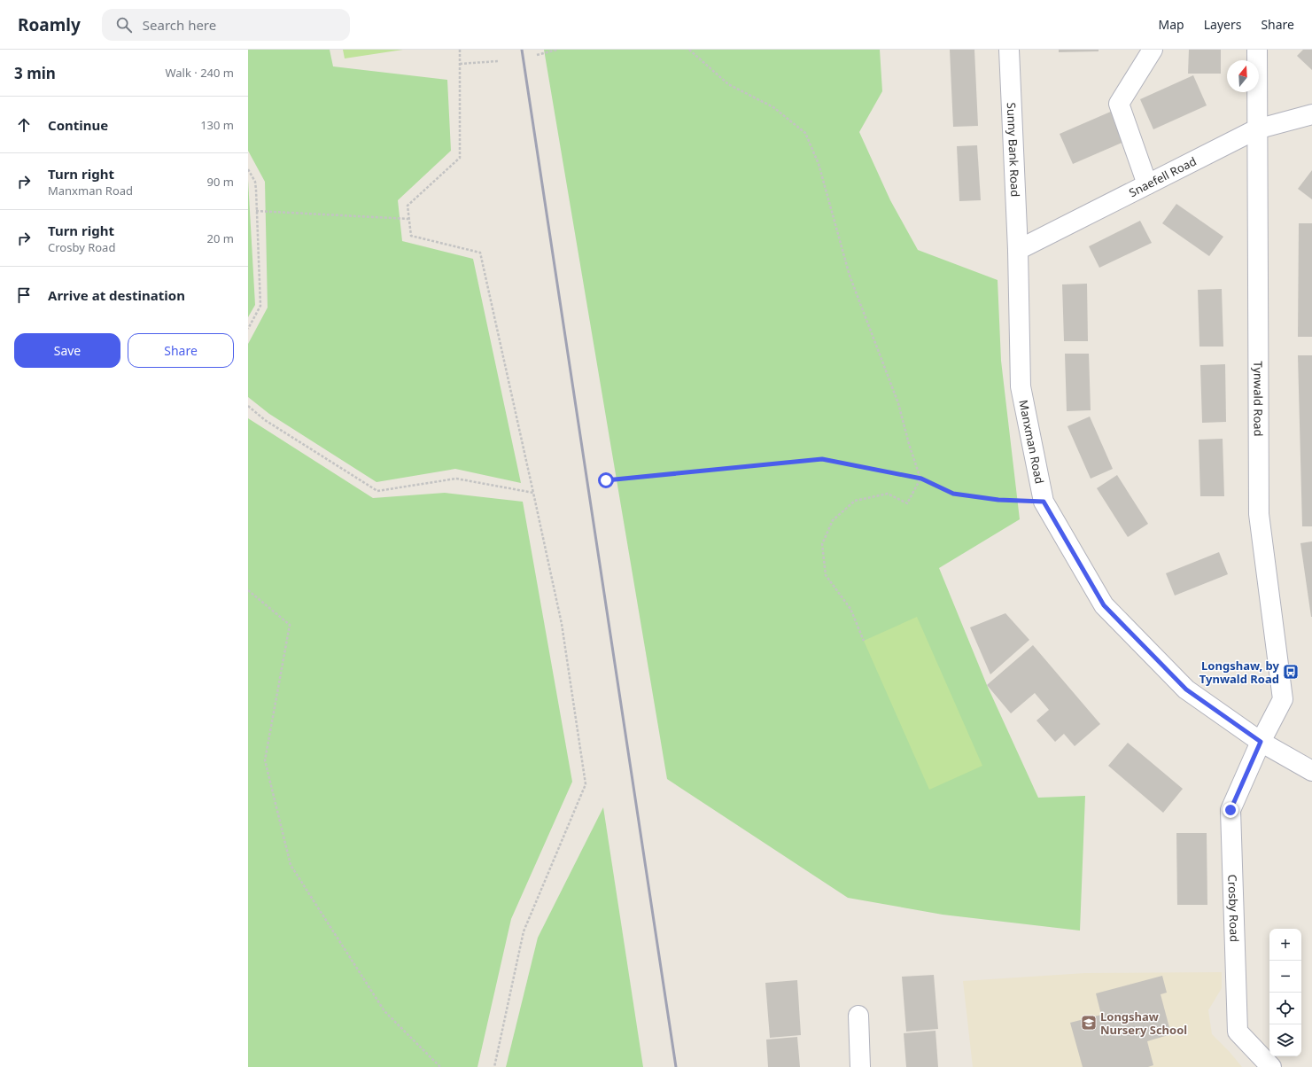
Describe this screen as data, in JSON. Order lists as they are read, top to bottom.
{
  "streets": {
    "street": [
      "Sunny Bank Road",
      "Snaefell Road",
      "Tynwald Road",
      "Manxman Road",
      "Crosby Road"
    ]
  },
  "crossings": [
    ["Sunny Bank Road", "Snaefell Road"],
    ["Sunny Bank Road", "Manxman Road"],
    ["Snaefell Road", "Tynwald Road"],
    ["Snaefell Road", "Manxman Road"],
    ["Tynwald Road", "Manxman Road"],
    ["Tynwald Road", "Crosby Road"],
    ["Manxman Road", "Crosby Road"]
  ],
  "places": {
    "bus stop": ["Longshaw, by Tynwald Road"],
    "school or university": ["Longshaw Nursery School"]
  },
  "north": "top",
  "page": {
    "header": "Roamly",
    "search": "Search here",
    "nav": ["Map", "Layers", "Share"],
    "heading": ["3 min", "Walk · 240 m"],
    "list": [
      ["Continue", "130 m"],
      ["Turn right", "Manxman Road", "90 m"],
      ["Turn right", "Crosby Road", "20 m"],
      "Arrive at destination"
    ],
    "buttons": ["Save", "Share"],
    "map_buttons": ["+", "−"]
  }
}
